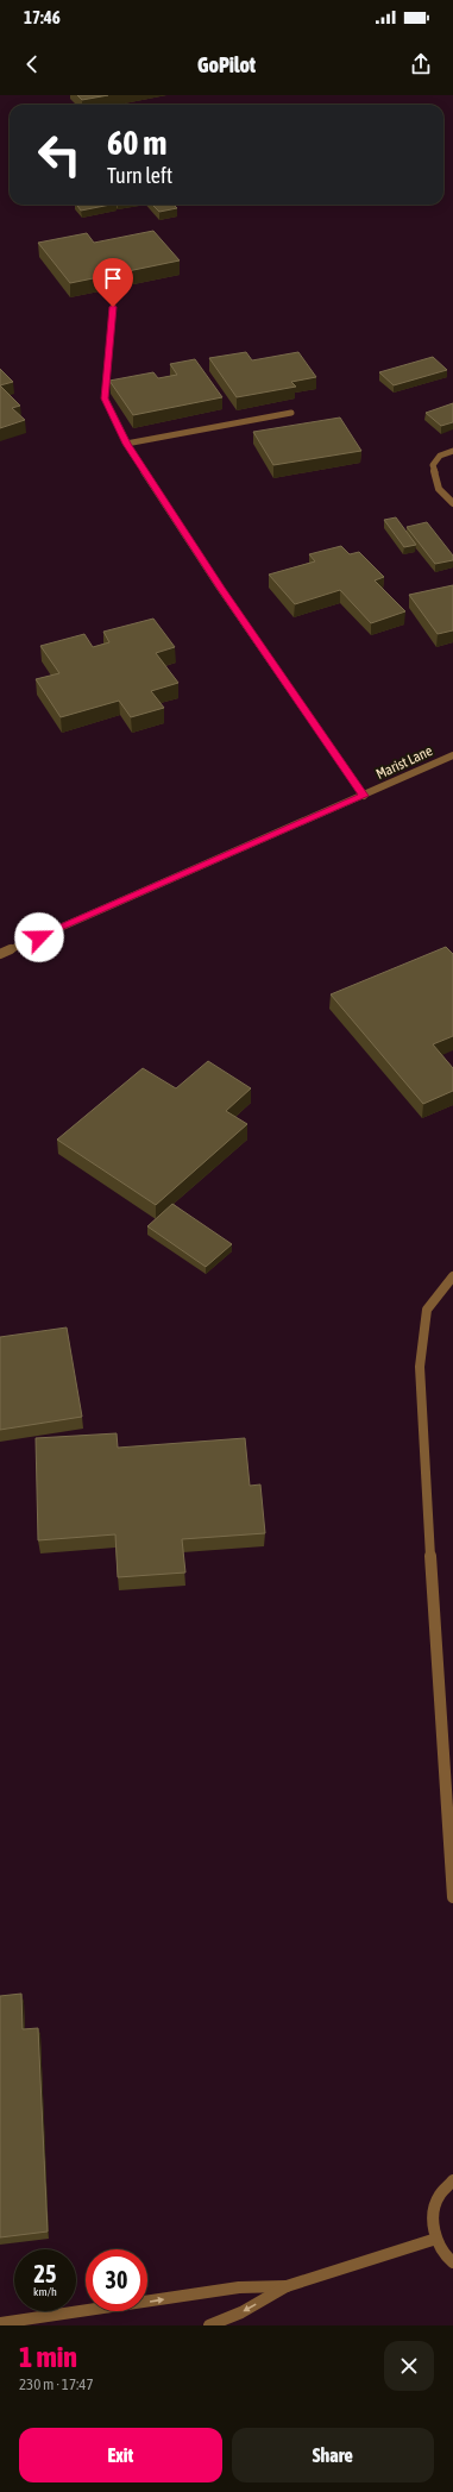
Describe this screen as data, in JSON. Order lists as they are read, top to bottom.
{
  "streets": {
    "street": ["Marist Lane"]
  },
  "page": {
    "status": "17:46",
    "header": "GoPilot",
    "turn": ["60 m", "Turn left"],
    "speed": "25 km/h",
    "limit": "30",
    "heading": ["1 min", "230 m · 17:47"],
    "buttons": ["Exit", "Share"]
  }
}
